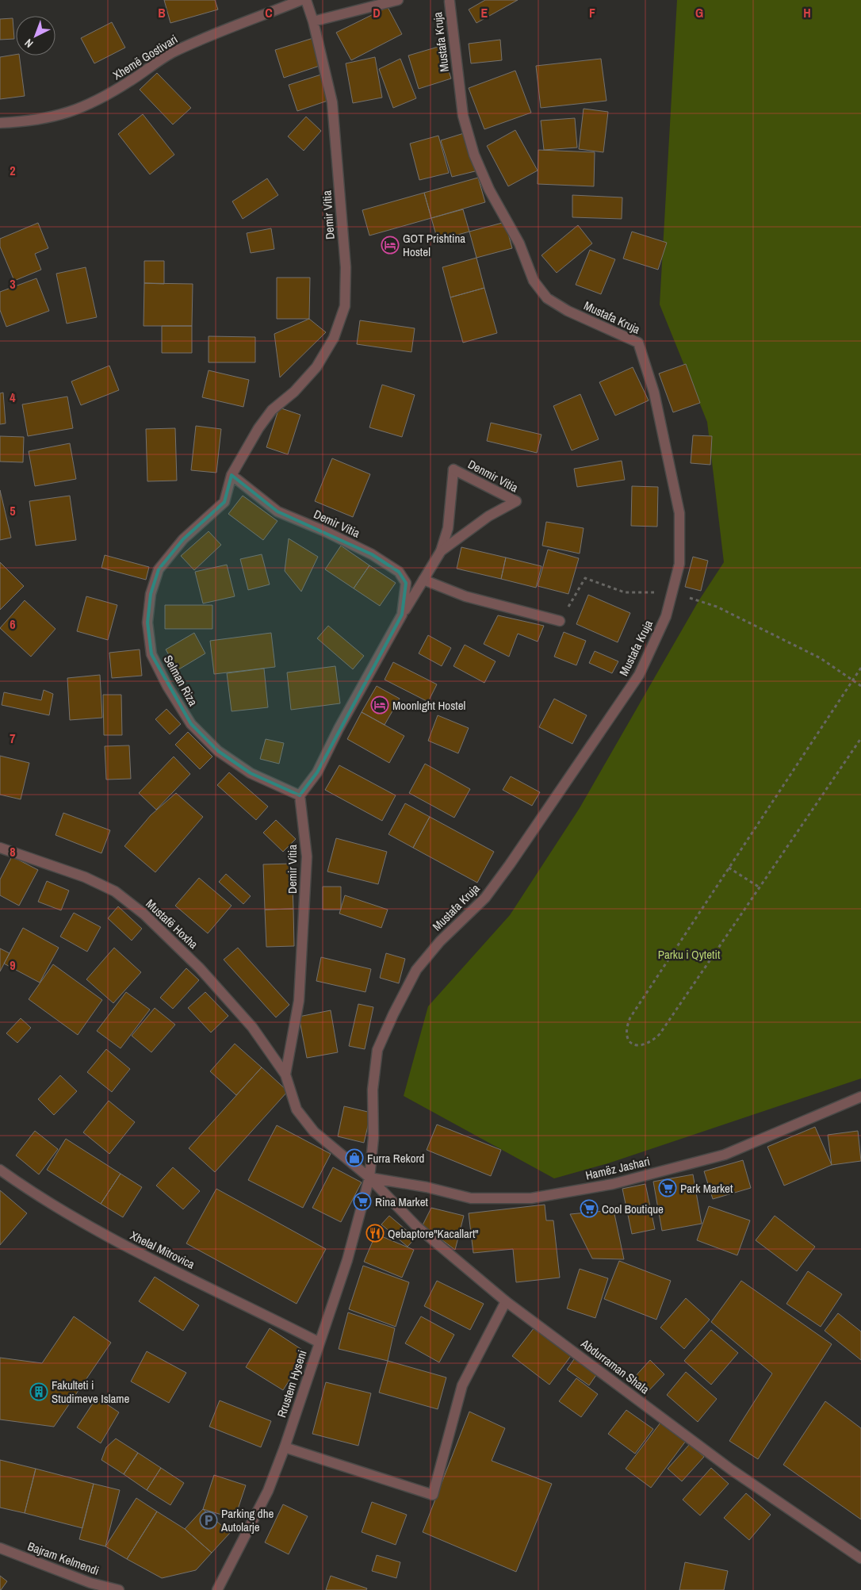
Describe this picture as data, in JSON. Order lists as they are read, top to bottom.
{
  "streets": {
    "street": [
      "Mustafa Kruja",
      "Xhemë Gostivari",
      "Demir Vitia",
      "Denmir Vitia",
      "Selman Riza",
      "Mustafë Hoxha",
      "Hamëz Jashari",
      "Xhelal Mitrovica",
      "Abdurraman Shala",
      "Rrustem Hyseni",
      "Bajram Kelmendi"
    ]
  },
  "crossings": [
    ["Mustafa Kruja", "Hamëz Jashari"],
    ["Mustafa Kruja", "Abdurraman Shala"],
    ["Mustafa Kruja", "Rrustem Hyseni"],
    ["Demir Vitia", "Denmir Vitia"],
    ["Demir Vitia", "Selman Riza"],
    ["Demir Vitia", "Mustafë Hoxha"],
    ["Hamëz Jashari", "Abdurraman Shala"],
    ["Hamëz Jashari", "Rrustem Hyseni"],
    ["Xhelal Mitrovica", "Rrustem Hyseni"],
    ["Abdurraman Shala", "Rrustem Hyseni"]
  ],
  "parks": ["Parku i Qytetit"],
  "places": {
    "hotel": ["GOT Prishtina Hostel", "Moonlıght Hostel"],
    "shop": ["Furra Rekord"],
    "supermarket": ["Park Market", "Rina Market", "Cool Boutique"],
    "restaurant": ["Qebaptore\"Kacallart\""],
    "building": ["Fakulteti i Studimeve Islame"],
    "parking": ["Parking dhe Autolarje"]
  },
  "north": "bottom left",
  "grid": {
    "columns": [
      "B",
      "C",
      "D",
      "E",
      "F",
      "G",
      "H"
    ],
    "rows": [
      "2",
      "3",
      "4",
      "5",
      "6",
      "7",
      "8",
      "9"
    ]
  }
}
